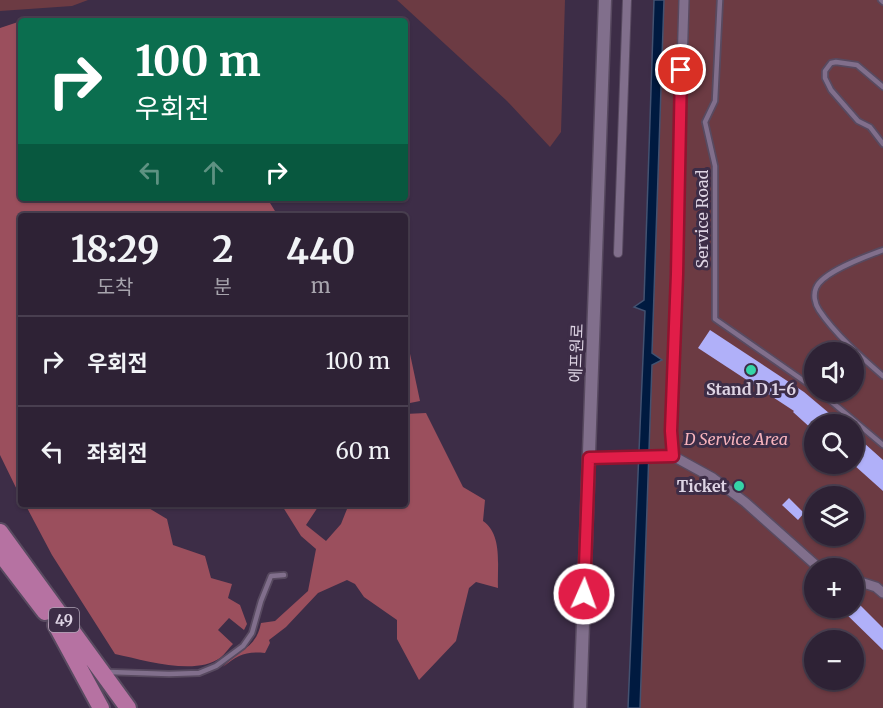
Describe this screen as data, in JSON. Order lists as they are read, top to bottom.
{
  "streets": {
    "highway": ["49"],
    "street": ["에프원로"],
    "lane": ["Service Road"]
  },
  "parks": ["D Service Area"],
  "places": ["Stand D 1-6", "Ticket"],
  "page": {
    "turn": ["100 m", "우회전"],
    "eta": [
      "18:29",
      "도착",
      "2",
      "분",
      "440",
      "m"
    ],
    "list": [
      {
        "name": "우회전",
        "value": "100 m"
      },
      {
        "name": "좌회전",
        "value": "60 m"
      }
    ],
    "map_buttons": ["+", "−"]
  }
}
